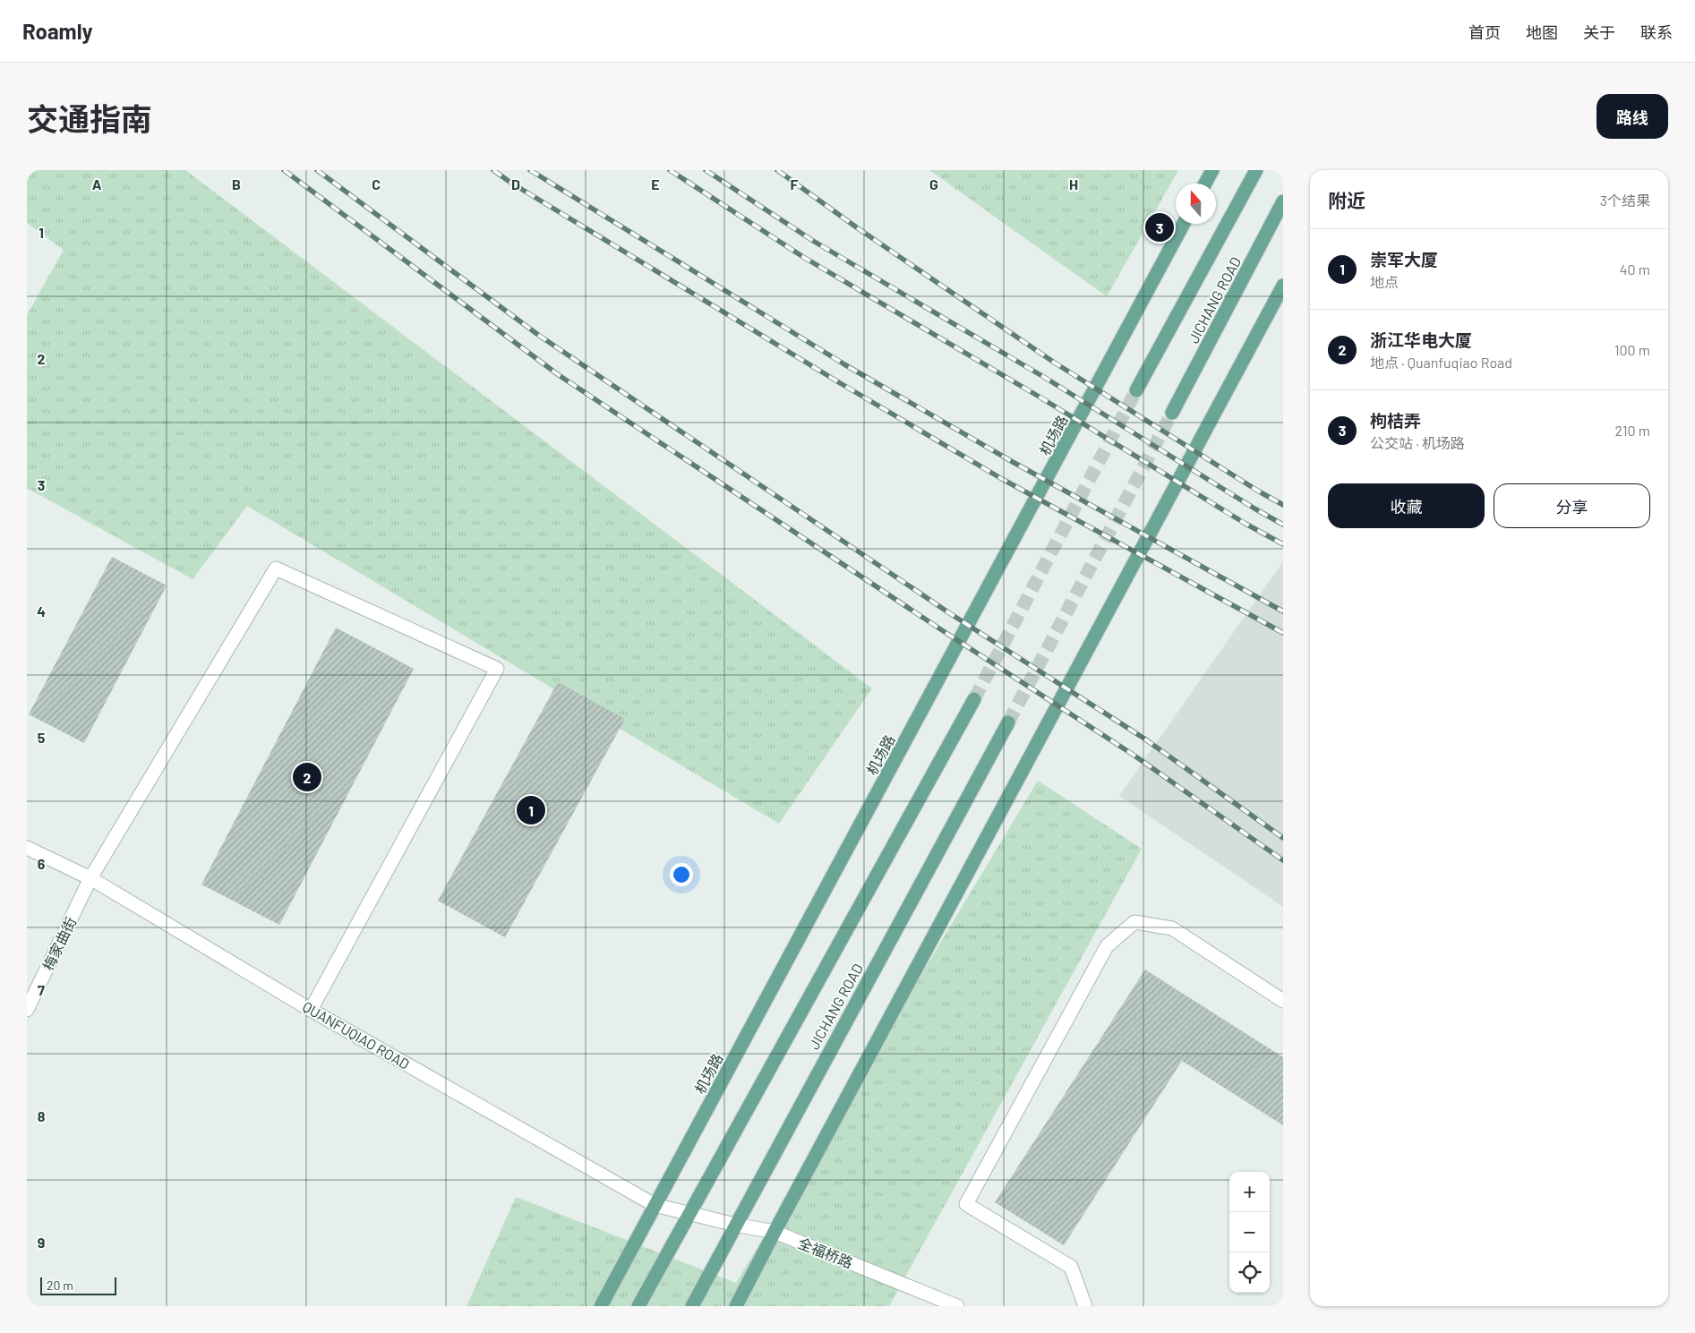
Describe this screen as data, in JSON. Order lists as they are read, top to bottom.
{
  "streets": {
    "main road": ["JICHANG ROAD", "机场路"],
    "street": ["梅家曲街", "QUANFUQIAO ROAD", "全福桥路"]
  },
  "crossings": [
    ["JICHANG ROAD", "全福桥路"],
    ["机场路", "QUANFUQIAO ROAD"],
    ["梅家曲街", "QUANFUQIAO ROAD"],
    ["QUANFUQIAO ROAD", "全福桥路"]
  ],
  "scale_bar": "20 m",
  "north": "top",
  "page": {
    "header": "Roamly",
    "nav": [
      "首页",
      "地图",
      "关于",
      "联系"
    ],
    "title": "交通指南",
    "buttons": [
      "路线",
      ["收藏", "分享"]
    ],
    "heading": ["附近", "3个结果"],
    "pins": ["3", "2", "1"],
    "list": [
      {
        "mark": "1",
        "name": "崇军大厦",
        "note": "地点",
        "value": "40 m"
      },
      {
        "mark": "2",
        "name": "浙江华电大厦",
        "note": "地点 · Quanfuqiao Road",
        "value": "100 m"
      },
      {
        "mark": "3",
        "name": "枸桔弄",
        "note": "公交站 · 机场路",
        "value": "210 m"
      }
    ],
    "map_buttons": ["+", "−"],
    "scale": "20 m"
  },
  "grid": {
    "columns": [
      "A",
      "B",
      "C",
      "D",
      "E",
      "F",
      "G",
      "H"
    ],
    "rows": [
      "1",
      "2",
      "3",
      "4",
      "5",
      "6",
      "7",
      "8",
      "9"
    ]
  }
}
